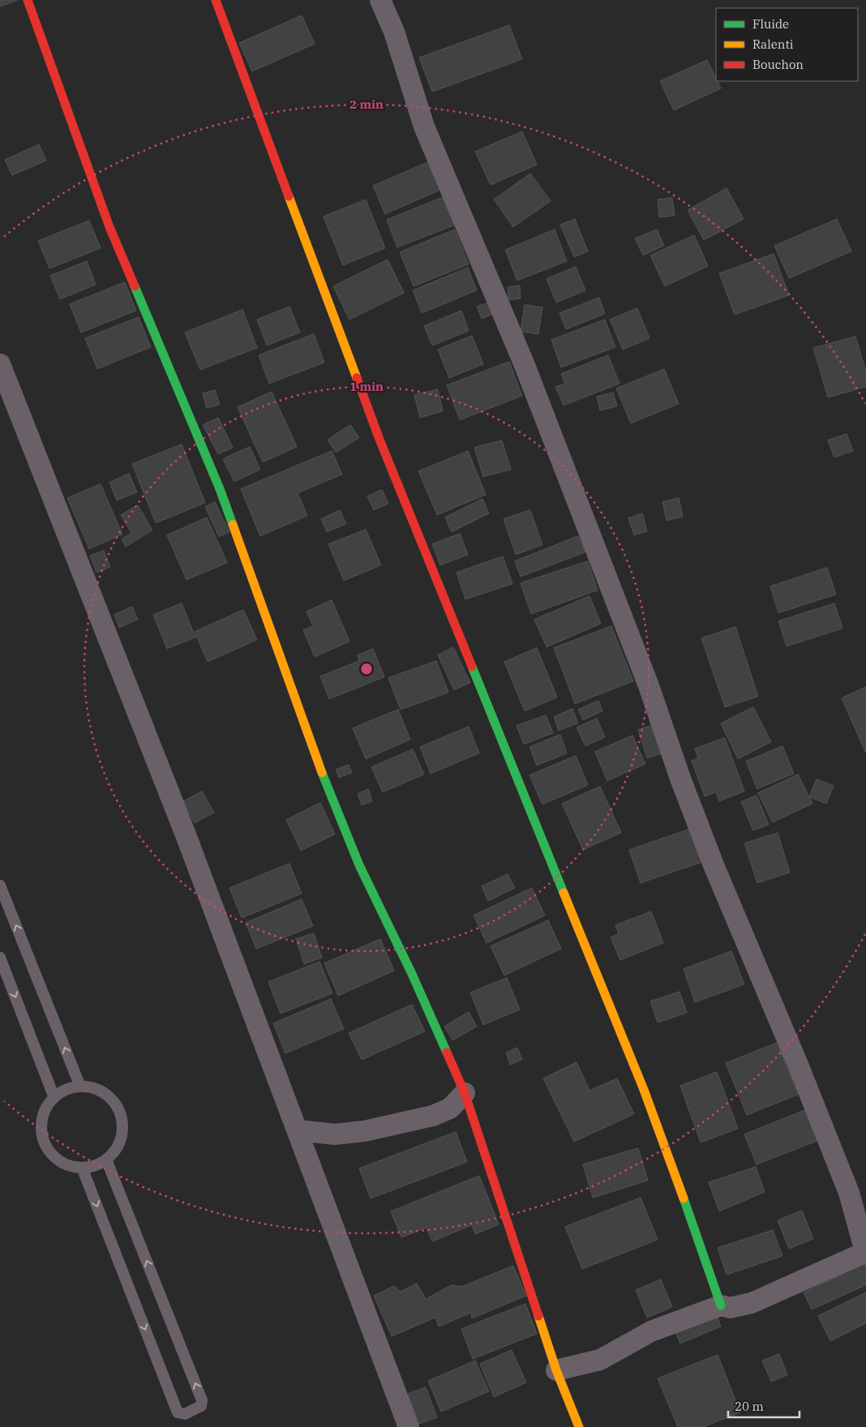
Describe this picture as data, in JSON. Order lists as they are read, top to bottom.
{
  "legend": ["Fluide", "Ralenti", "Bouchon"],
  "scale_bar": "20 m",
  "rings": ["2 min", "1 min"]
}
